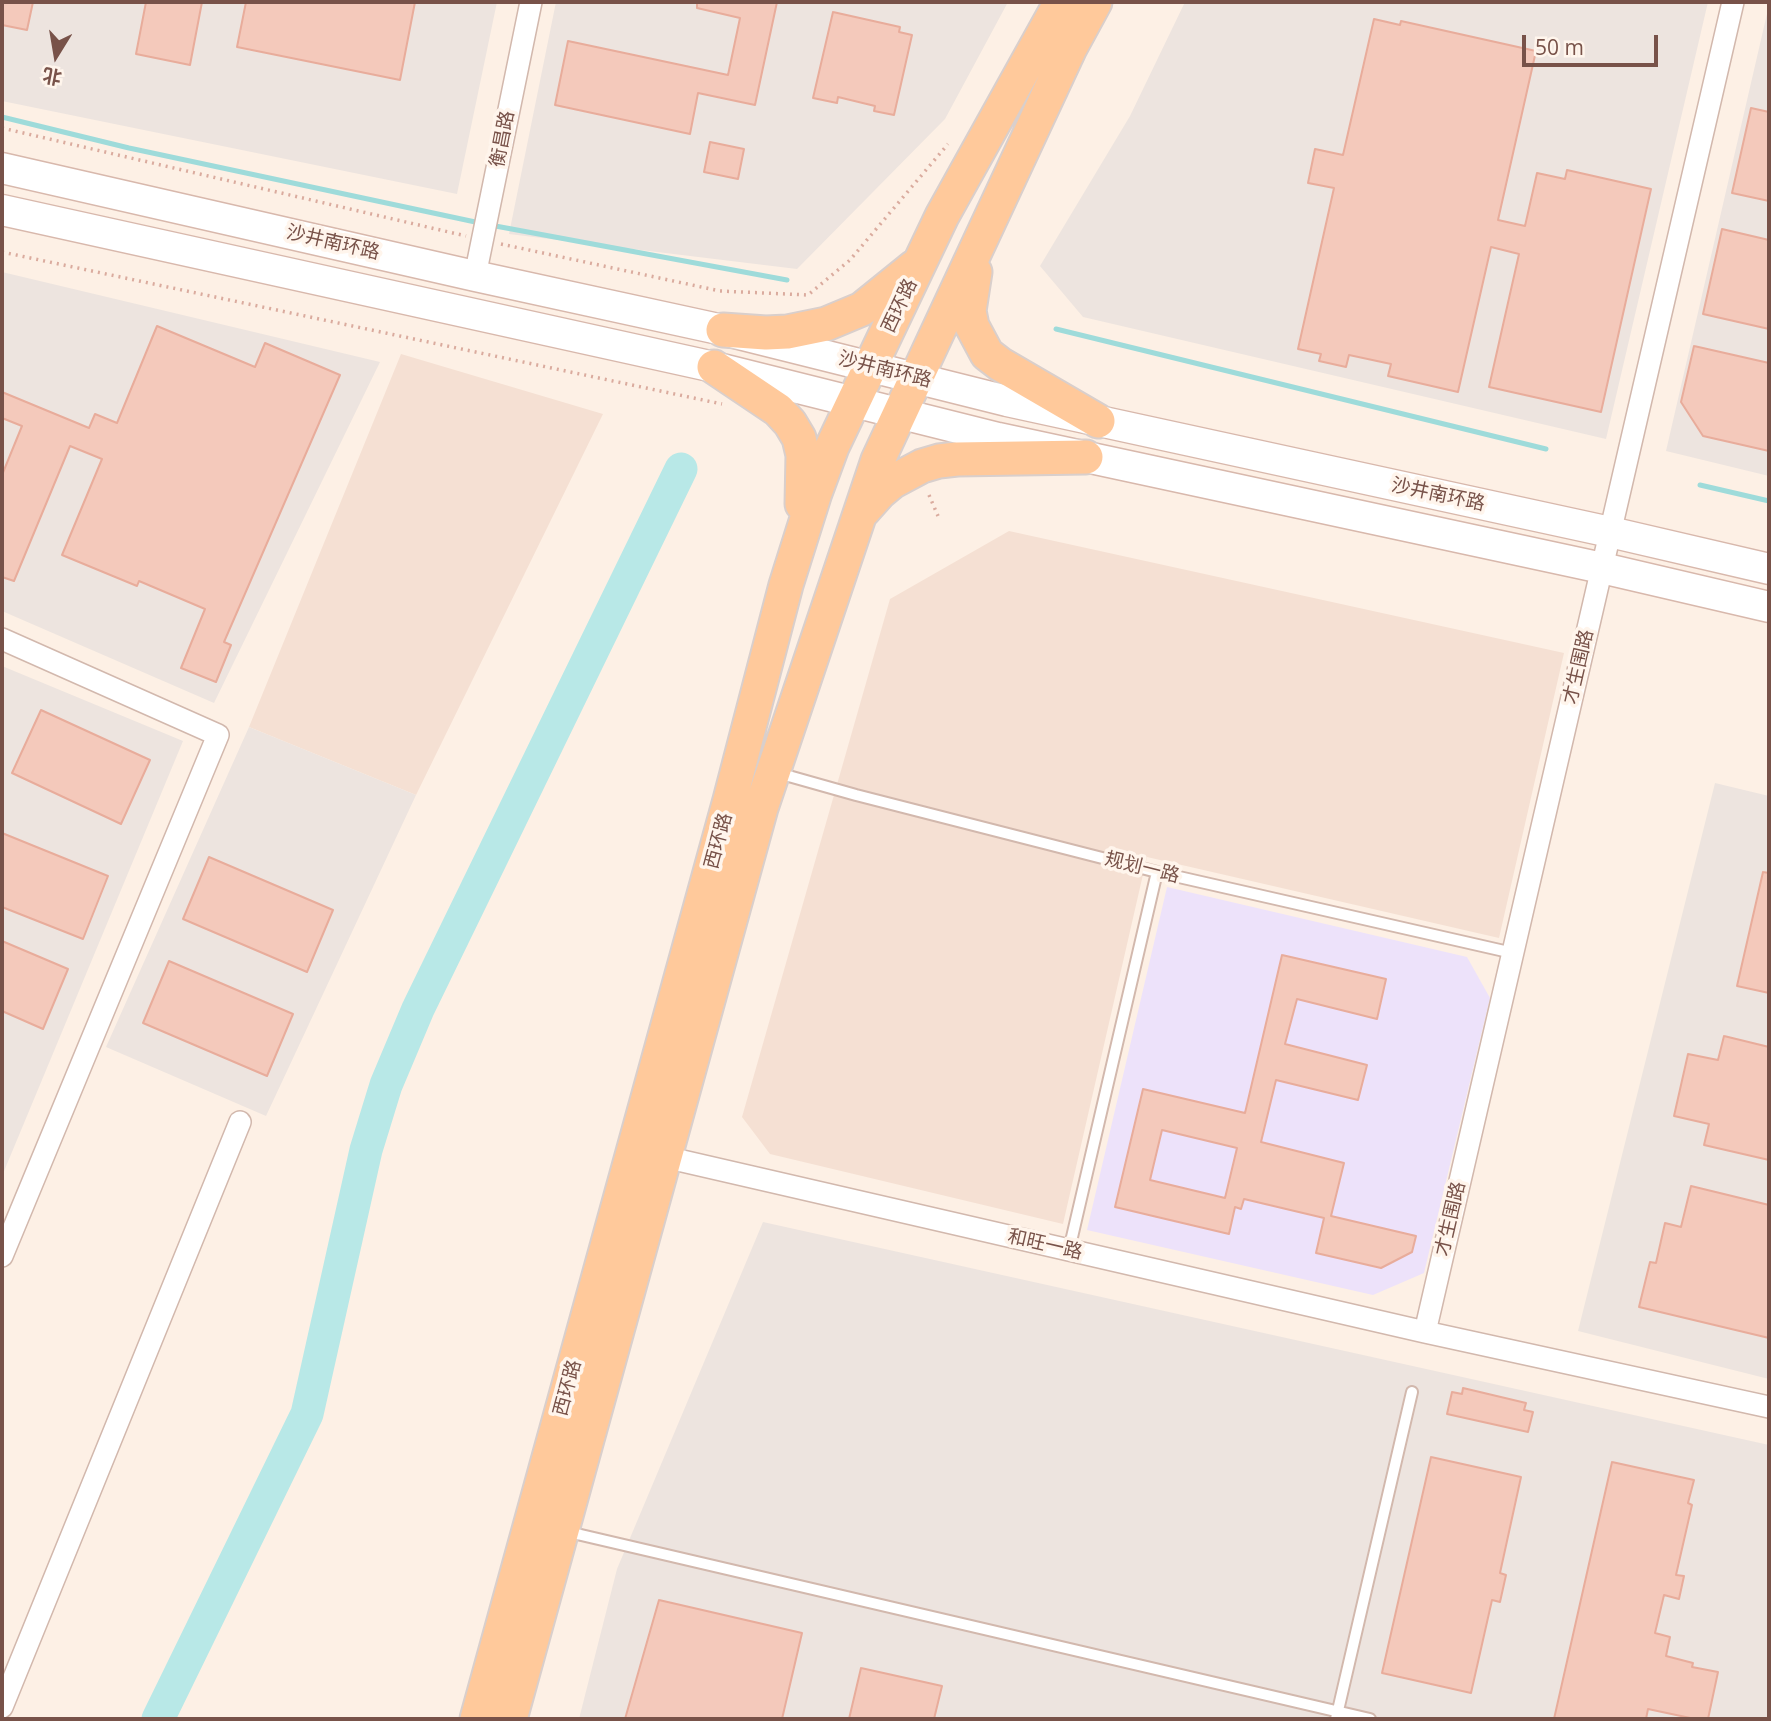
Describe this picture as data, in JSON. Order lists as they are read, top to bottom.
{
  "streets": {
    "main road": ["沙井南环路", "西环路"],
    "street": ["衡昌路", "才生围路", "和旺一路"],
    "lane": ["规划一路"]
  },
  "crossings": [
    ["衡昌路", "沙井南环路"],
    ["沙井南环路", "西环路"],
    ["沙井南环路", "才生围路"],
    ["西环路", "规划一路"],
    ["西环路", "和旺一路"],
    ["才生围路", "规划一路"],
    ["才生围路", "和旺一路"]
  ],
  "scale_bar": "50 m",
  "north": "bottom"
}
